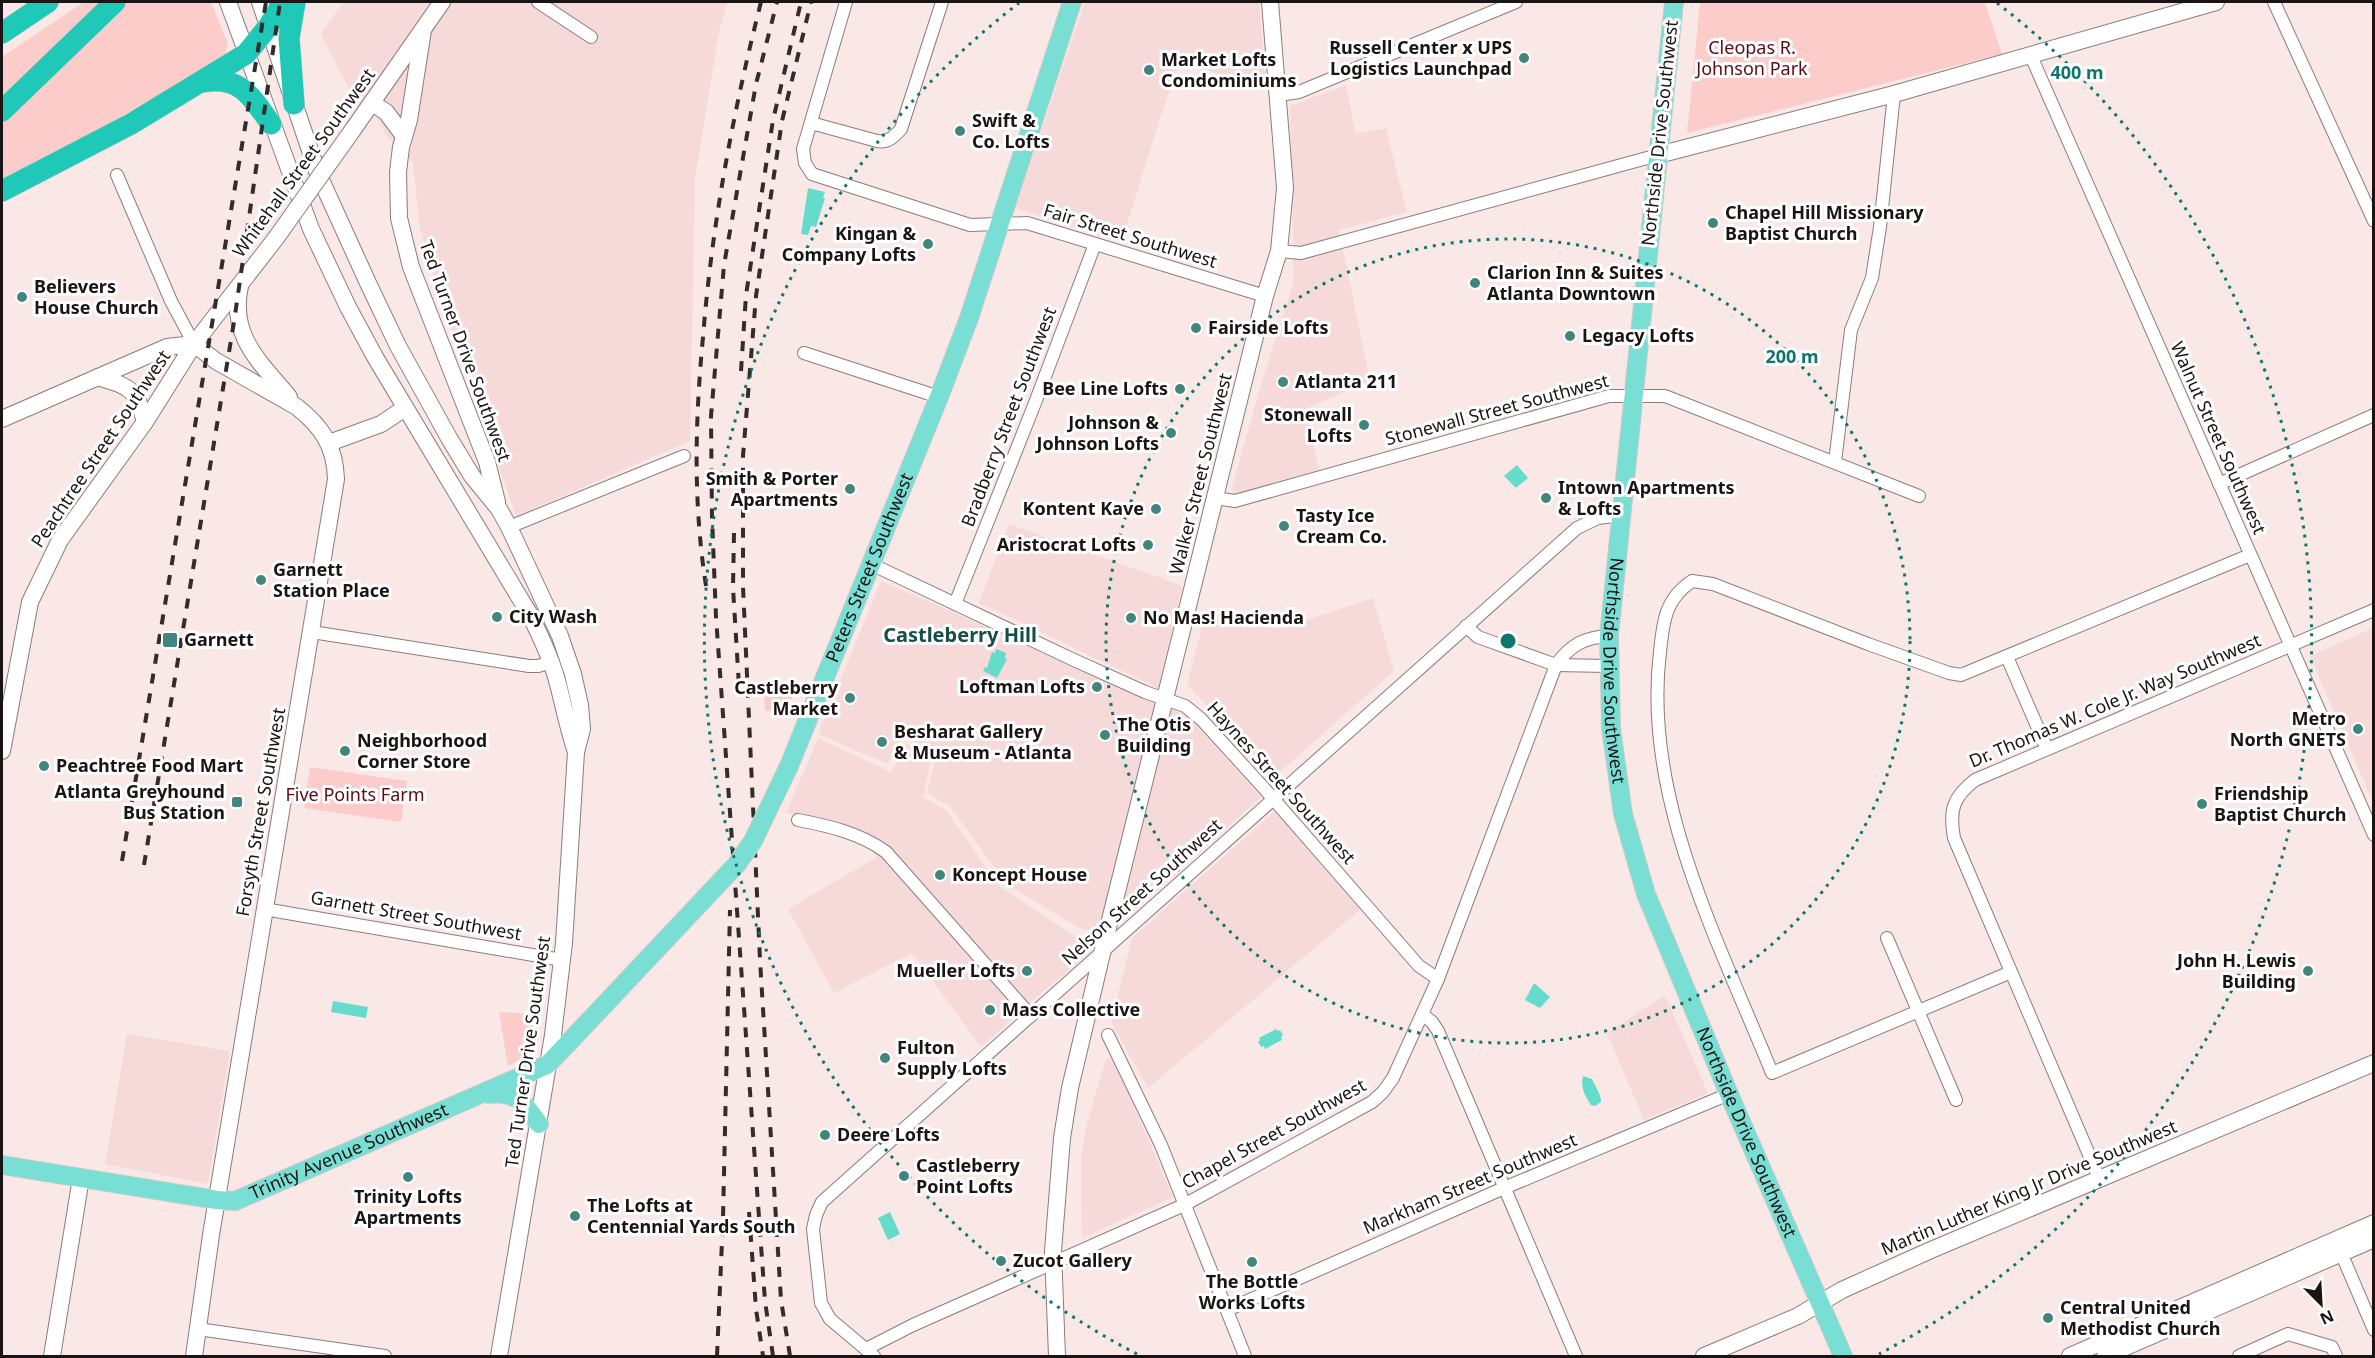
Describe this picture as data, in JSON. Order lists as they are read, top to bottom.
{
  "streets": {
    "main road": ["Northside Drive Southwest", "Peters Street Southwest", "Trinity Avenue Southwest"],
    "street": [
      "Whitehall Street Southwest",
      "Fair Street Southwest",
      "Ted Turner Drive Southwest",
      "Stonewall Street Southwest",
      "Bradberry Street Southwest",
      "Walnut Street Southwest",
      "Peachtree Street Southwest",
      "Walker Street Southwest",
      "Dr. Thomas W. Cole Jr. Way Southwest",
      "Haynes Street Southwest",
      "Forsyth Street Southwest",
      "Nelson Street Southwest",
      "Garnett Street Southwest",
      "Chapel Street Southwest",
      "Markham Street Southwest",
      "Martin Luther King Jr Drive Southwest"
    ]
  },
  "crossings": [
    ["Northside Drive Southwest", "Stonewall Street Southwest"],
    ["Northside Drive Southwest", "Nelson Street Southwest"],
    ["Northside Drive Southwest", "Chapel Street Southwest"],
    ["Northside Drive Southwest", "Markham Street Southwest"],
    ["Northside Drive Southwest", "Martin Luther King Jr Drive Southwest"],
    ["Whitehall Street Southwest", "Ted Turner Drive Southwest"],
    ["Whitehall Street Southwest", "Peachtree Street Southwest"],
    ["Whitehall Street Southwest", "Forsyth Street Southwest"],
    ["Fair Street Southwest", "Bradberry Street Southwest"],
    ["Fair Street Southwest", "Walker Street Southwest"],
    ["Fair Street Southwest", "Peters Street Southwest"],
    ["Ted Turner Drive Southwest", "Peters Street Southwest"],
    ["Ted Turner Drive Southwest", "Garnett Street Southwest"],
    ["Ted Turner Drive Southwest", "Trinity Avenue Southwest"],
    ["Stonewall Street Southwest", "Walker Street Southwest"],
    ["Bradberry Street Southwest", "Haynes Street Southwest"],
    ["Walnut Street Southwest", "Dr. Thomas W. Cole Jr. Way Southwest"],
    ["Peachtree Street Southwest", "Forsyth Street Southwest"],
    ["Walker Street Southwest", "Haynes Street Southwest"],
    ["Walker Street Southwest", "Nelson Street Southwest"],
    ["Walker Street Southwest", "Chapel Street Southwest"],
    ["Peters Street Southwest", "Haynes Street Southwest"],
    ["Peters Street Southwest", "Trinity Avenue Southwest"],
    ["Dr. Thomas W. Cole Jr. Way Southwest", "Martin Luther King Jr Drive Southwest"],
    ["Haynes Street Southwest", "Nelson Street Southwest"],
    ["Haynes Street Southwest", "Chapel Street Southwest"],
    ["Forsyth Street Southwest", "Garnett Street Southwest"],
    ["Forsyth Street Southwest", "Trinity Avenue Southwest"],
    ["Nelson Street Southwest", "Chapel Street Southwest"]
  ],
  "districts": ["Castleberry Hill"],
  "parks": ["Cleopas R. Johnson Park", "Five Points Farm"],
  "places": {
    "other": [
      "Russell Center x UPS Logistics Launchpad",
      "Market Lofts Condominiums",
      "Swift & Co. Lofts",
      "Chapel Hill Missionary Baptist Church",
      "Kingan & Company Lofts",
      "Clarion Inn & Suites Atlanta Downtown",
      "Believers House Church",
      "Fairside Lofts",
      "Legacy Lofts",
      "Atlanta 211",
      "Bee Line Lofts",
      "Stonewall Lofts",
      "Johnson & Johnson Lofts",
      "Smith & Porter Apartments",
      "Intown Apartments & Lofts",
      "Kontent Kave",
      "Tasty Ice Cream Co.",
      "Aristocrat Lofts",
      "Garnett Station Place",
      "City Wash",
      "No Mas! Hacienda",
      "Loftman Lofts",
      "Castleberry Market",
      "Metro North GNETS",
      "The Otis Building",
      "Besharat Gallery & Museum - Atlanta",
      "Neighborhood Corner Store",
      "Peachtree Food Mart",
      "Friendship Baptist Church",
      "Koncept House",
      "Mueller Lofts",
      "John H. Lewis Building",
      "Mass Collective",
      "Fulton Supply Lofts",
      "Deere Lofts",
      "Castleberry Point Lofts",
      "Trinity Lofts Apartments",
      "The Lofts at Centennial Yards South",
      "Zucot Gallery",
      "The Bottle Works Lofts",
      "Central United Methodist Church"
    ],
    "transit": ["Garnett", "Atlanta Greyhound Bus Station"]
  },
  "north": "bottom right",
  "rings": ["400 m", "200 m"]
}
